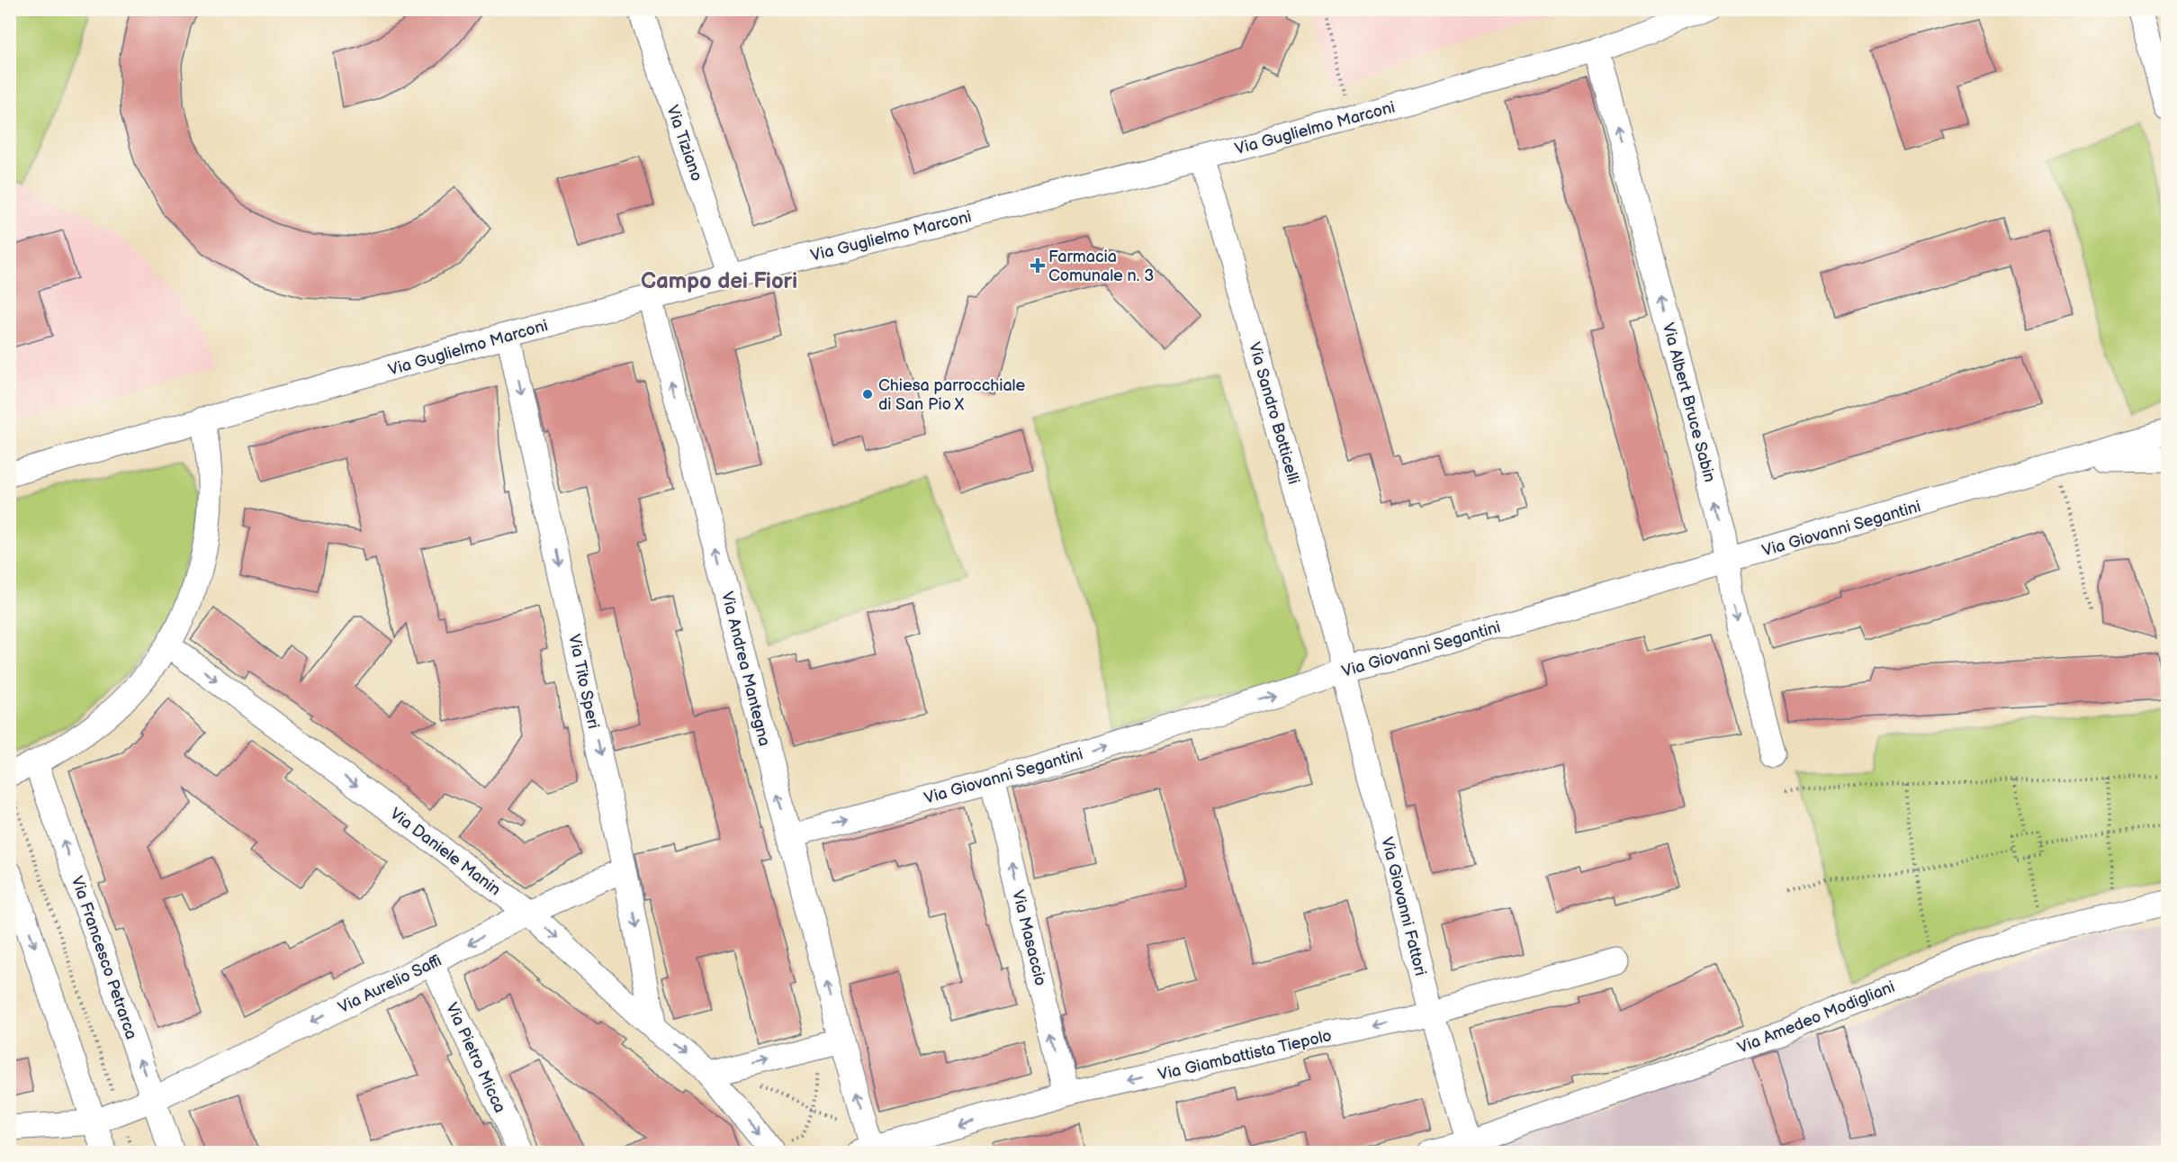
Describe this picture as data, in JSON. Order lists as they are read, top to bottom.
{
  "streets": {
    "street": [
      "Via Guglielmo Marconi",
      "Via Tiziano",
      "Via Albert Bruce Sabin",
      "Via Sandro Botticelli",
      "Via Giovanni Segantini",
      "Via Andrea Mantegna",
      "Via Tito Speri",
      "Via Daniele Manin",
      "Via Giovanni Fattori",
      "Via Masaccio",
      "Via Francesco Petrarca",
      "Via Aurelio Saffi",
      "Via Amedeo Modigliani",
      "Via Giambattista Tiepolo",
      "Via Pietro Micca"
    ]
  },
  "crossings": [
    ["Via Guglielmo Marconi", "Via Tiziano"],
    ["Via Guglielmo Marconi", "Via Albert Bruce Sabin"],
    ["Via Guglielmo Marconi", "Via Sandro Botticelli"],
    ["Via Guglielmo Marconi", "Via Andrea Mantegna"],
    ["Via Guglielmo Marconi", "Via Tito Speri"],
    ["Via Albert Bruce Sabin", "Via Giovanni Segantini"],
    ["Via Sandro Botticelli", "Via Giovanni Segantini"],
    ["Via Sandro Botticelli", "Via Giovanni Fattori"],
    ["Via Giovanni Segantini", "Via Andrea Mantegna"],
    ["Via Giovanni Segantini", "Via Giovanni Fattori"],
    ["Via Giovanni Segantini", "Via Masaccio"],
    ["Via Andrea Mantegna", "Via Giambattista Tiepolo"],
    ["Via Tito Speri", "Via Daniele Manin"],
    ["Via Tito Speri", "Via Aurelio Saffi"],
    ["Via Daniele Manin", "Via Aurelio Saffi"],
    ["Via Giovanni Fattori", "Via Amedeo Modigliani"],
    ["Via Giovanni Fattori", "Via Giambattista Tiepolo"],
    ["Via Masaccio", "Via Giambattista Tiepolo"],
    ["Via Francesco Petrarca", "Via Aurelio Saffi"],
    ["Via Aurelio Saffi", "Via Pietro Micca"]
  ],
  "one_way": [
    "Via Giovanni Segantini",
    "Via Andrea Mantegna",
    "Via Tito Speri",
    "Via Daniele Manin",
    "Via Masaccio",
    "Via Aurelio Saffi",
    "Via Giambattista Tiepolo"
  ],
  "districts": ["Campo dei Fiori"],
  "places": {
    "health": ["Farmacia Comunale n. 3"],
    "other": ["Chiesa parrocchiale di San Pio X"]
  }
}
